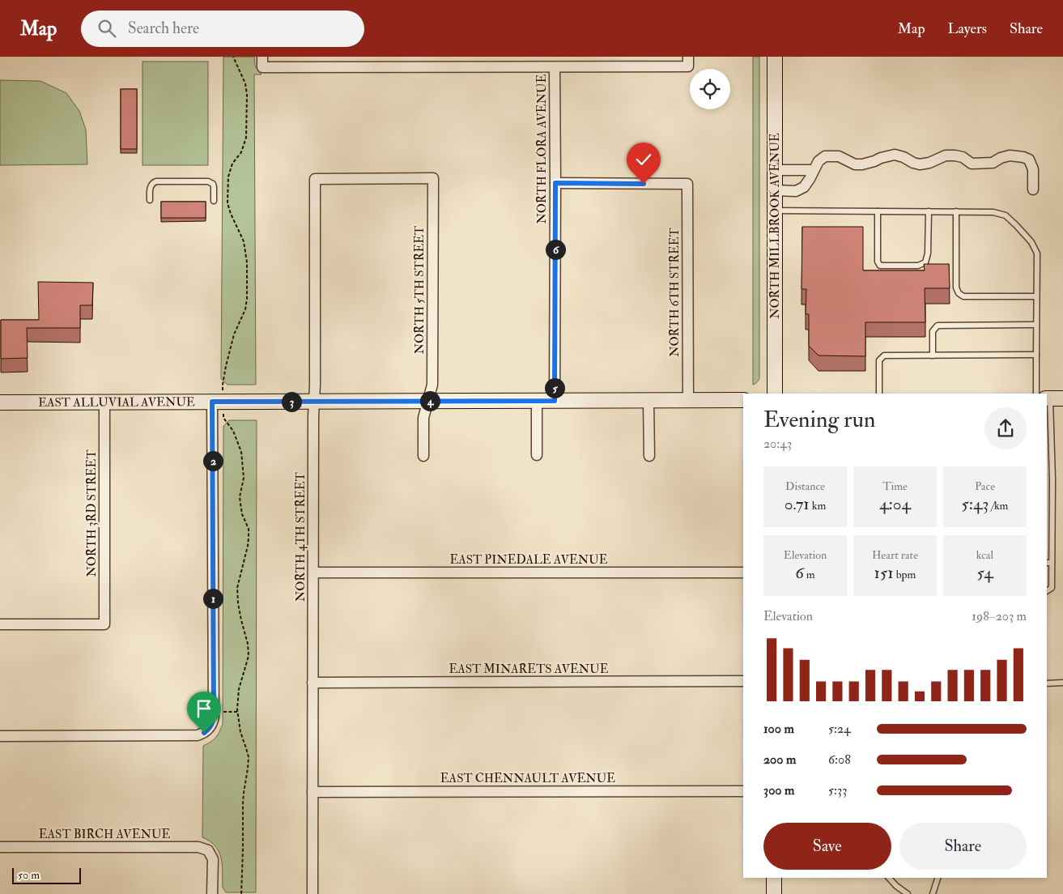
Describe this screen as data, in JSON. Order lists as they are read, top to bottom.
{
  "streets": {
    "main road": ["NORTH MILLBROOK AVENUE", "EAST ALLUVIAL AVENUE"],
    "street": [
      "NORTH FLORA AVENUE",
      "NORTH 5TH STREET",
      "NORTH 6TH STREET",
      "NORTH 3RD STREET",
      "NORTH 4TH STREET",
      "EAST PINEDALE AVENUE",
      "EAST MINARETS AVENUE",
      "EAST CHENNAULT AVENUE",
      "EAST BIRCH AVENUE"
    ]
  },
  "crossings": [
    ["NORTH FLORA AVENUE", "NORTH 6TH STREET"],
    ["NORTH FLORA AVENUE", "EAST ALLUVIAL AVENUE"],
    ["NORTH 5TH STREET", "EAST ALLUVIAL AVENUE"],
    ["NORTH 5TH STREET", "NORTH 4TH STREET"],
    ["NORTH 6TH STREET", "EAST ALLUVIAL AVENUE"],
    ["EAST ALLUVIAL AVENUE", "NORTH 3RD STREET"],
    ["EAST ALLUVIAL AVENUE", "NORTH 4TH STREET"],
    ["NORTH 4TH STREET", "EAST PINEDALE AVENUE"],
    ["NORTH 4TH STREET", "EAST MINARETS AVENUE"],
    ["NORTH 4TH STREET", "EAST CHENNAULT AVENUE"]
  ],
  "scale_bar": "50 m",
  "page": {
    "header": "Map",
    "search": "Search here",
    "nav": ["Map", "Layers", "Share"],
    "pins": [
      "6",
      "5",
      "4",
      "3",
      "2",
      "1"
    ],
    "heading": ["Evening run", "20:43"],
    "stats": [
      ["Distance", "0.71 km"],
      ["Time", "4:04"],
      ["Pace", "5:43 /km"],
      ["Elevation", "6 m"],
      ["Heart rate", "151 bpm"],
      ["kcal", "54"]
    ],
    "chart": ["Elevation", "198–203 m"],
    "list": [
      {
        "name": "100 m",
        "note": "5:24"
      },
      {
        "name": "200 m",
        "note": "6:08"
      },
      {
        "name": "300 m",
        "note": "5:33"
      }
    ],
    "buttons": ["Save", "Share"],
    "scale": "50 m"
  }
}
